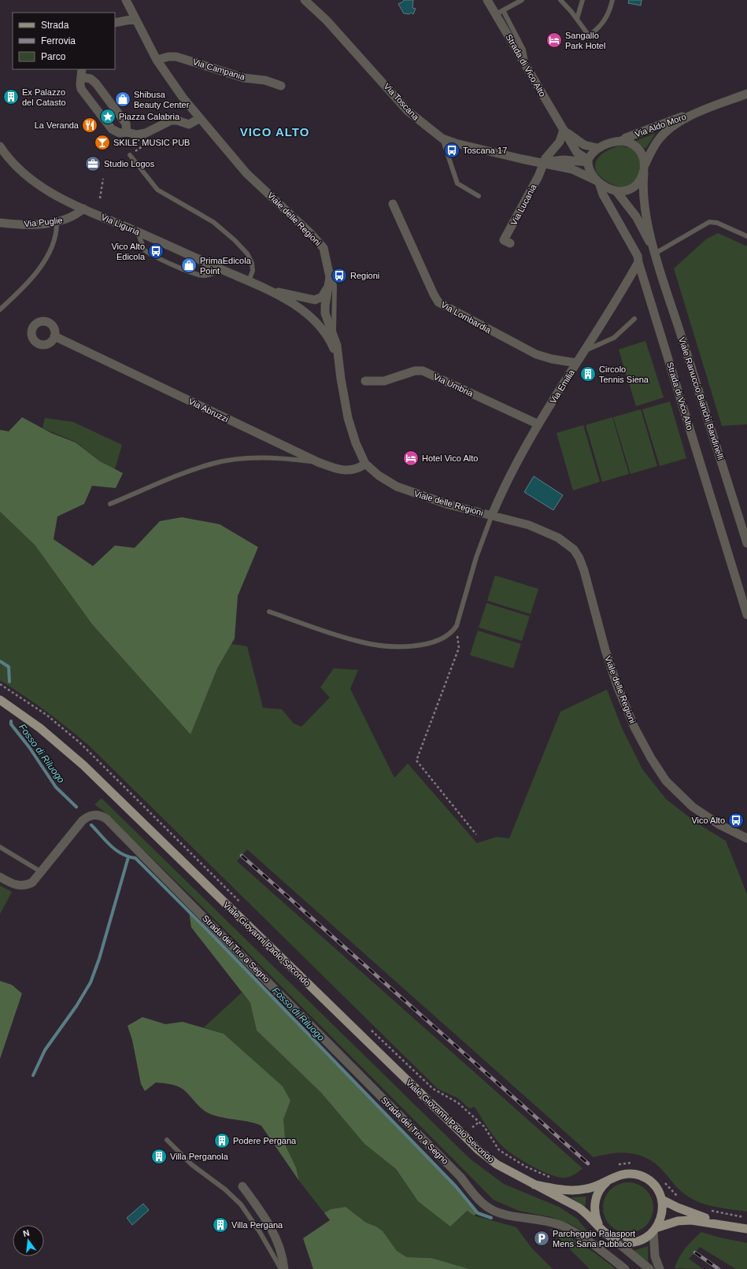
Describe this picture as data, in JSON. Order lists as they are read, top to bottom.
{
  "streets": {
    "main road": ["Viale Giovanni Paolo Secondo"],
    "street": [
      "Strada di Vico Alto",
      "Via Campania",
      "Via Toscana",
      "Via Aldo Moro",
      "Via Lucania",
      "Viale delle Regioni",
      "Via Puglie",
      "Via Liguria",
      "Via Lombardia",
      "Via Umbria",
      "Via Emilia",
      "Viale Ranuccio Bianchi Bandinelli",
      "Via Abruzzi",
      "Strada del Tiro a Segno"
    ]
  },
  "crossings": [
    ["Strada di Vico Alto", "Via Toscana"],
    ["Strada di Vico Alto", "Via Aldo Moro"],
    ["Strada di Vico Alto", "Via Emilia"],
    ["Strada di Vico Alto", "Viale Ranuccio Bianchi Bandinelli"],
    ["Via Campania", "Viale delle Regioni"],
    ["Via Toscana", "Via Aldo Moro"],
    ["Via Toscana", "Via Lucania"],
    ["Via Toscana", "Viale Ranuccio Bianchi Bandinelli"],
    ["Via Aldo Moro", "Viale Ranuccio Bianchi Bandinelli"],
    ["Viale delle Regioni", "Via Liguria"],
    ["Viale delle Regioni", "Via Emilia"],
    ["Viale delle Regioni", "Via Abruzzi"],
    ["Via Puglie", "Via Liguria"],
    ["Via Lombardia", "Via Emilia"],
    ["Via Umbria", "Via Emilia"]
  ],
  "districts": ["VICO ALTO"],
  "water": ["Fosso di Riluogo"],
  "places": {
    "hotel": ["Sangallo Park Hotel", "Hotel Vico Alto"],
    "building": [
      "Ex Palazzo del Catasto",
      "Circolo Tennis Siena",
      "Podere Pergana",
      "Villa Perganola",
      "Villa Pergana"
    ],
    "shop": ["Shibusa Beauty Center", "PrimaEdicola Point"],
    "place": ["Piazza Calabria"],
    "restaurant": ["La Veranda"],
    "bar": ["SKILE' MUSIC PUB"],
    "bus stop": [
      "Toscana 17",
      "Vico Alto Edicola",
      "Regioni",
      "Vico Alto"
    ],
    "office": ["Studio Logos"],
    "parking": ["Parcheggio Palasport Mens Sana Pubblico"]
  },
  "legend": ["Strada", "Ferrovia", "Parco"],
  "north": "top"
}
